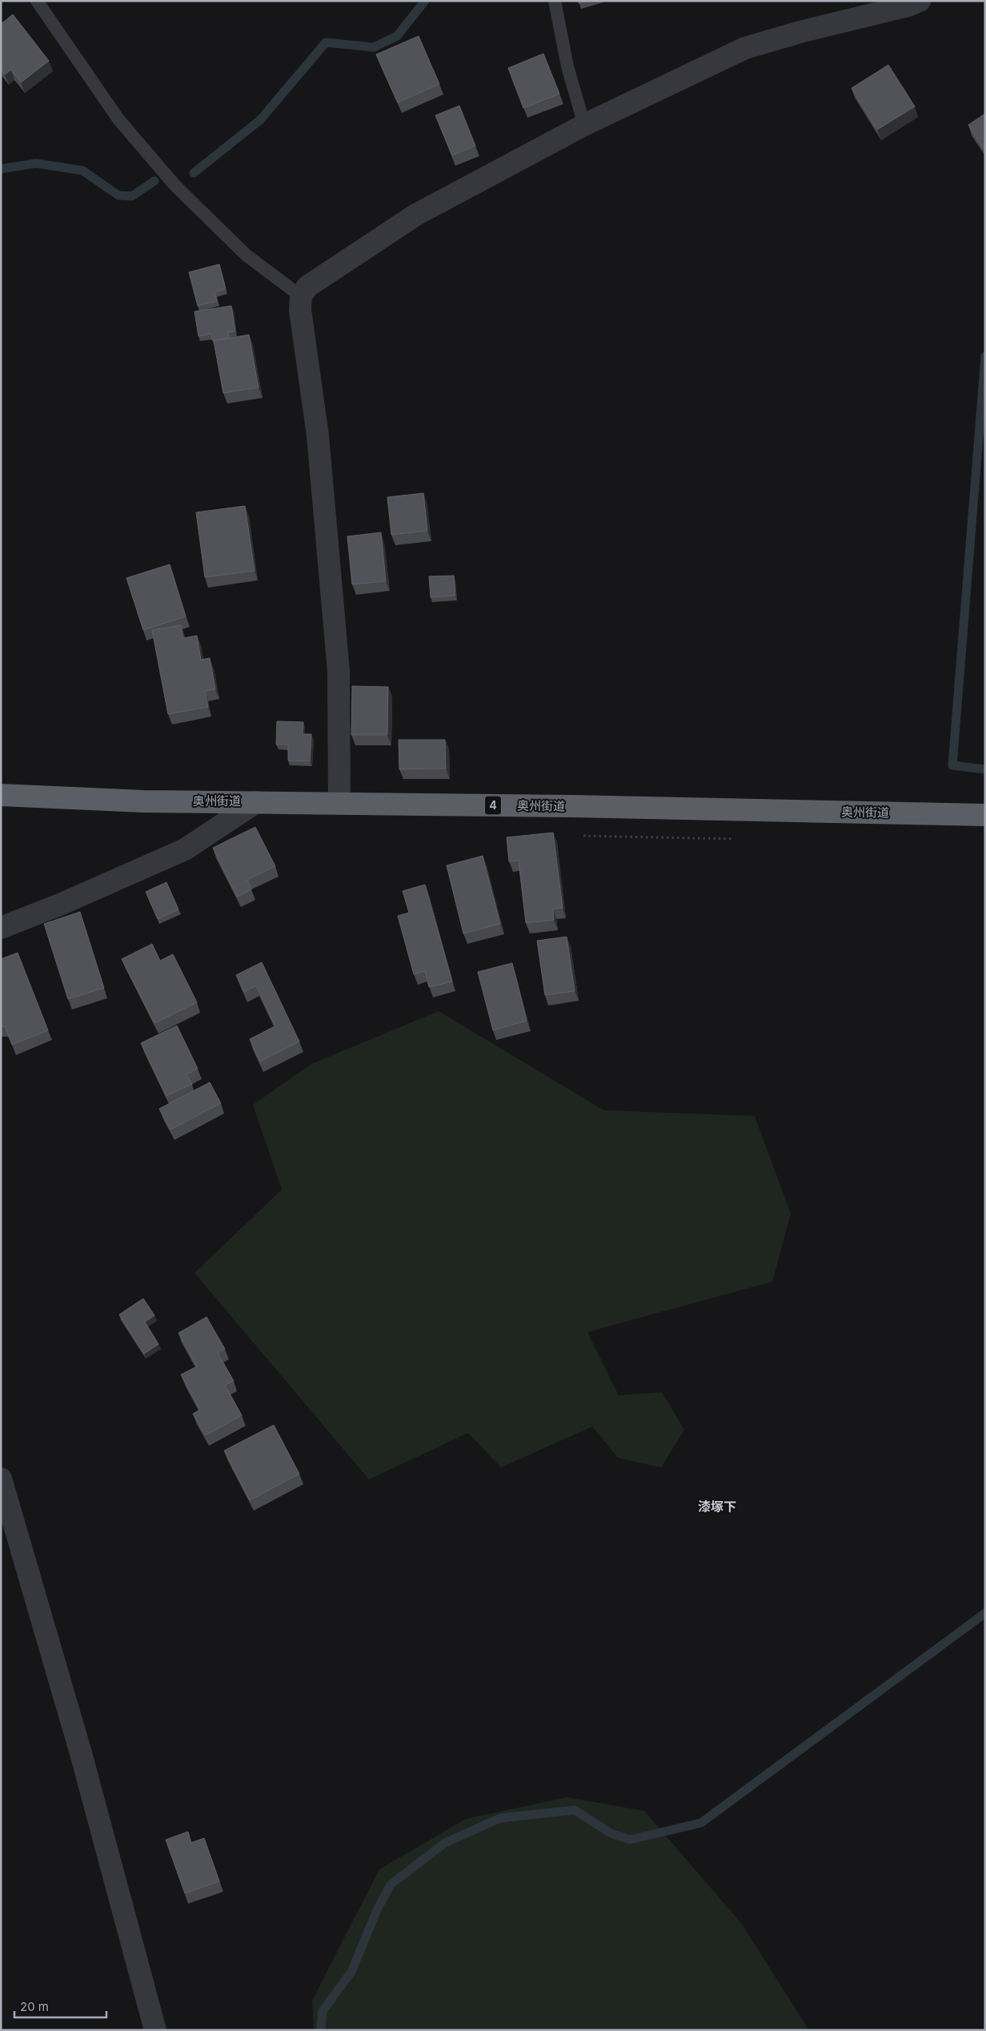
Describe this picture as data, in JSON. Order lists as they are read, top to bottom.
{
  "streets": {
    "highway": ["奥州街道", "4"]
  },
  "districts": ["漆塚下"],
  "scale_bar": "20 m"
}
